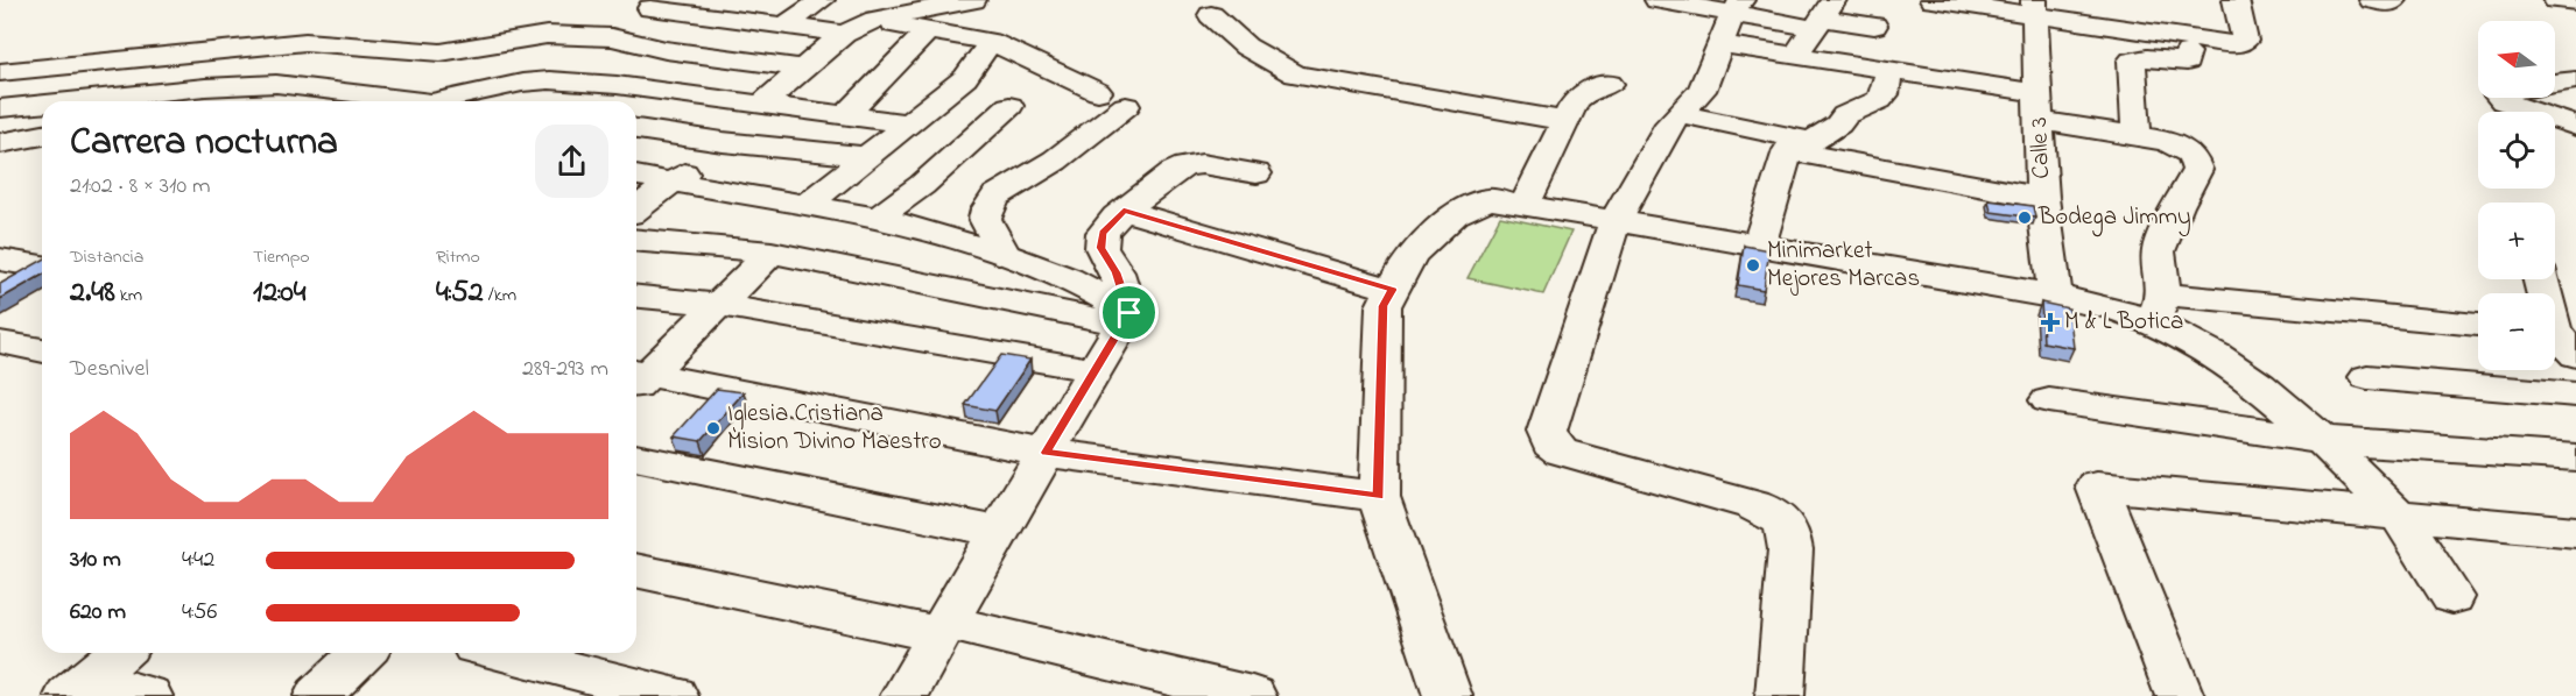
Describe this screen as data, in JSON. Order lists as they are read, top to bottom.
{
  "streets": {
    "street": ["Calle 3"]
  },
  "places": {
    "other": ["Bodega Jimmy", "Minimarket Mejores Marcas", "Iglesia Cristiana Mision Divino Maestro"],
    "health": ["M & L Botica"]
  },
  "north": "left",
  "page": {
    "map_buttons": ["+", "−"],
    "heading": ["Carrera nocturna", "21:02 · 8 × 310 m"],
    "stats": [
      ["Distancia", "2.48 km"],
      ["Tiempo", "12:04"],
      ["Ritmo", "4:52 /km"]
    ],
    "chart": ["Desnivel", "289–293 m"],
    "list": [
      {
        "name": "310 m",
        "note": "4:42"
      },
      {
        "name": "620 m",
        "note": "4:56"
      }
    ]
  }
}
